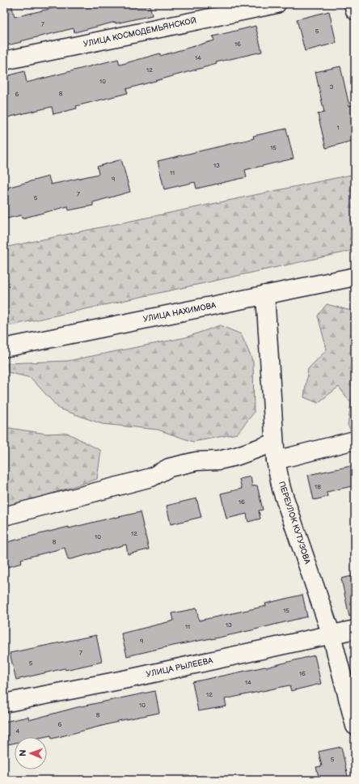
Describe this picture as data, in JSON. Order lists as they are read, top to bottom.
{
  "streets": {
    "street": [
      "УЛИЦА КОСМОДЕМЬЯНСКОЙ",
      "УЛИЦА НАХИМОВА",
      "ПЕРЕУЛОК КУТУЗОВА",
      "УЛИЦА РЫЛЕЕВА"
    ]
  },
  "crossings": [
    ["УЛИЦА НАХИМОВА", "ПЕРЕУЛОК КУТУЗОВА"],
    ["ПЕРЕУЛОК КУТУЗОВА", "УЛИЦА РЫЛЕЕВА"]
  ],
  "house_numbers": [
    "7",
    "5",
    "16",
    "14",
    "12",
    "10",
    "3",
    "8",
    "6",
    "1",
    "15",
    "13",
    "11",
    "9",
    "7",
    "5",
    "18",
    "16",
    "12",
    "10",
    "8",
    "15",
    "13",
    "11",
    "9",
    "7",
    "5",
    "16",
    "14",
    "12",
    "10",
    "8",
    "6",
    "4",
    "5"
  ],
  "north": "left"
}
